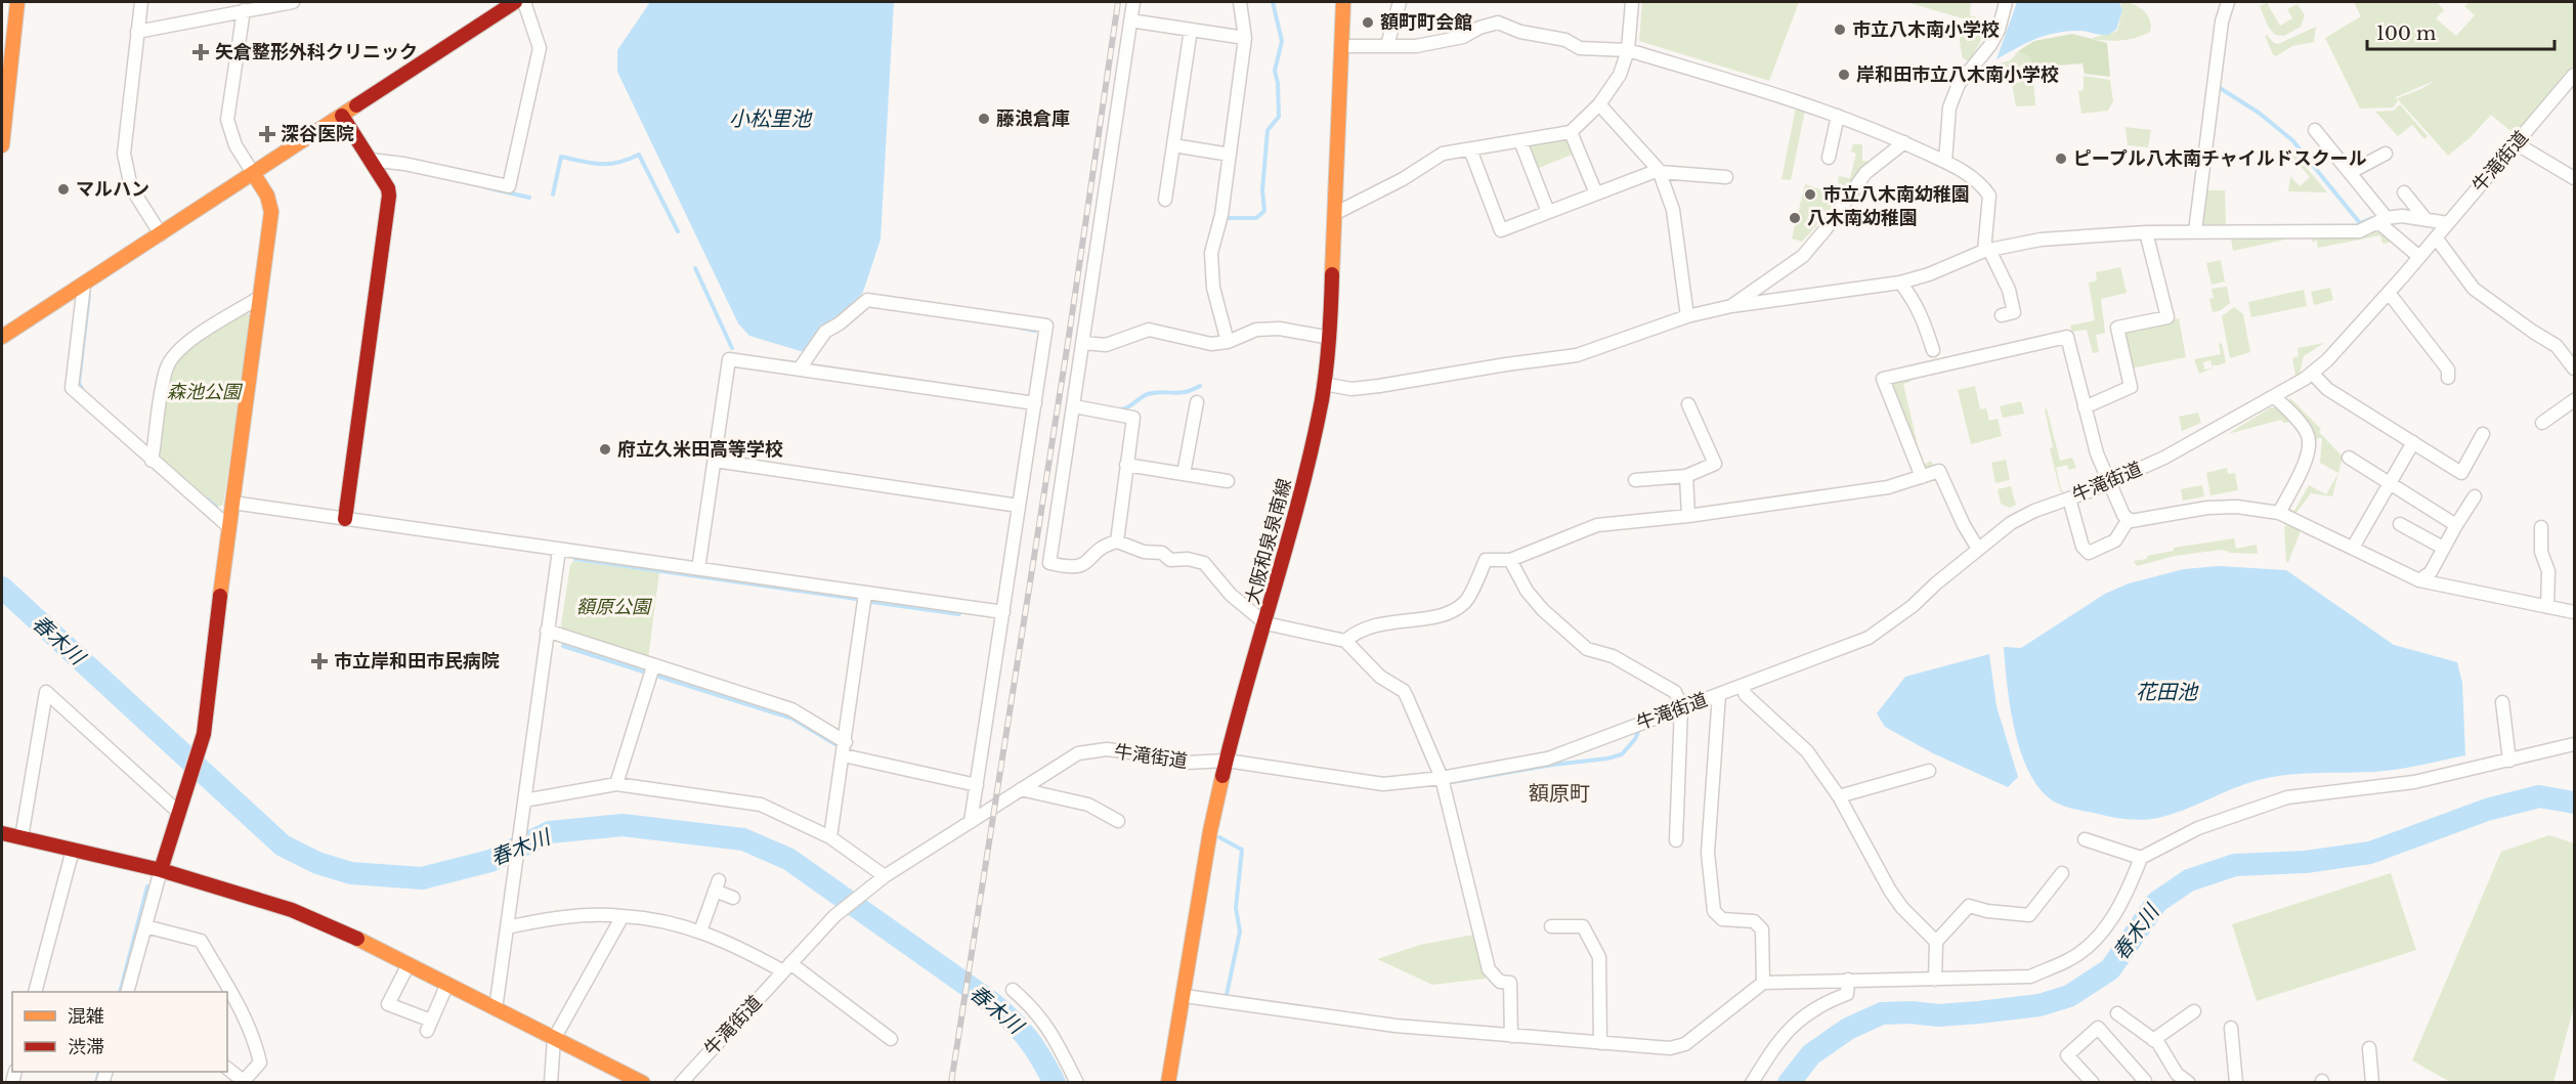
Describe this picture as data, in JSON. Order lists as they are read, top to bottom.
{
  "streets": {
    "main road": ["大阪和泉泉南線"],
    "street": ["牛滝街道"]
  },
  "crossings": [
    ["牛滝街道", "大阪和泉泉南線"]
  ],
  "districts": ["額原町"],
  "water": ["小松里池", "春木川", "花田池"],
  "parks": ["森池公園", "額原公園"],
  "places": {
    "other": [
      "額町町会館",
      "市立八木南小学校",
      "岸和田市立八木南小学校",
      "藤浪倉庫",
      "ピープル八木南チャイルドスクール",
      "マルハン",
      "市立八木南幼稚園",
      "八木南幼稚園",
      "府立久米田高等学校"
    ],
    "health": ["矢倉整形外科クリニック", "深谷医院", "市立岸和田市民病院"]
  },
  "legend": ["混雑", "渋滞"],
  "scale_bar": "100 m"
}
